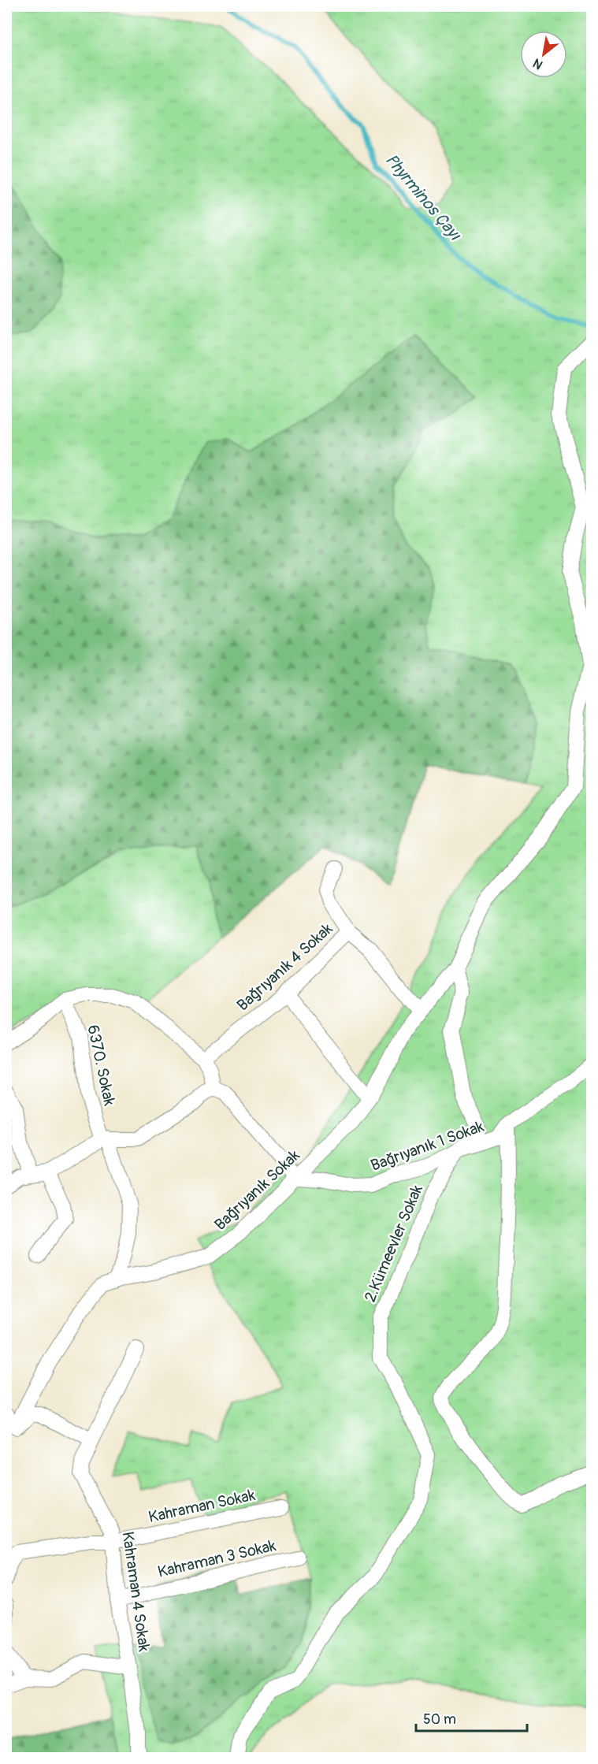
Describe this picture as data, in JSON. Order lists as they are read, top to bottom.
{
  "streets": {
    "street": [
      "Bağrıyanık 4 Sokak",
      "6370. Sokak",
      "Bağrıyanık 1 Sokak",
      "Bağrıyanık Sokak",
      "2.Kümeevler Sokak",
      "Kahraman Sokak",
      "Kahraman 3 Sokak",
      "Kahraman 4 Sokak"
    ]
  },
  "crossings": [
    ["Bağrıyanık 4 Sokak", "Bağrıyanık Sokak"],
    ["6370. Sokak", "Bağrıyanık Sokak"],
    ["Bağrıyanık 1 Sokak", "Bağrıyanık Sokak"],
    ["Bağrıyanık 1 Sokak", "2.Kümeevler Sokak"],
    ["Bağrıyanık Sokak", "2.Kümeevler Sokak"],
    ["Kahraman Sokak", "Kahraman 4 Sokak"],
    ["Kahraman 3 Sokak", "Kahraman 4 Sokak"]
  ],
  "water": ["Phyrminos Çayı"],
  "scale_bar": "50 m",
  "north": "bottom left"
}
